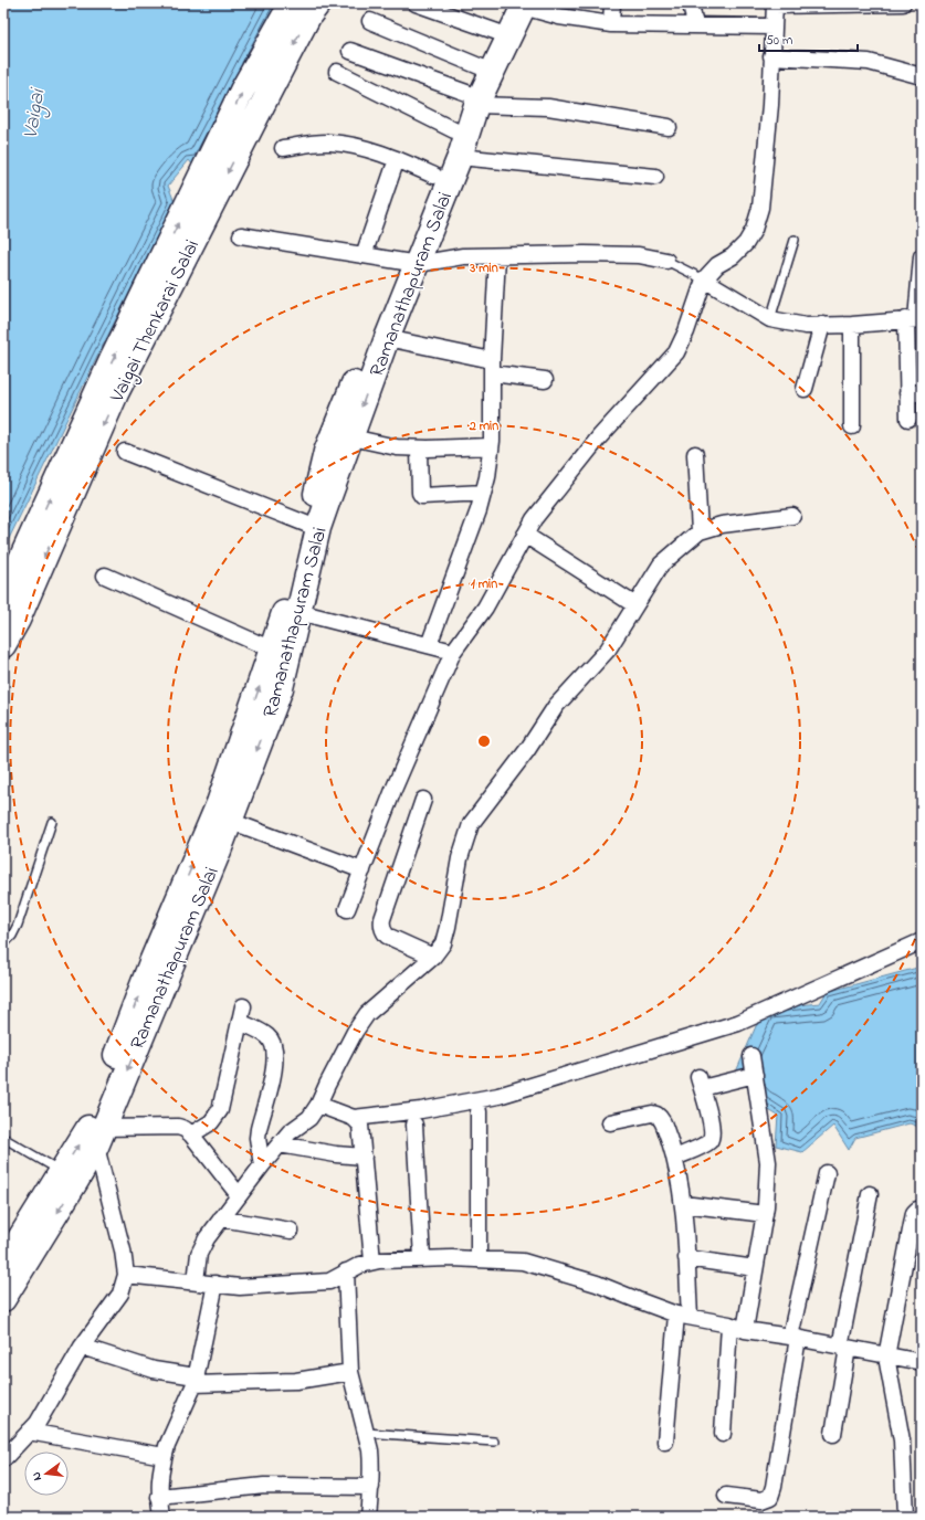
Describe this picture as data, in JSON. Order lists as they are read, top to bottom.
{
  "streets": {
    "main road": ["Ramanathapuram Salai", "Vaigai Thenkarai Salai"]
  },
  "water": ["Vaigai"],
  "scale_bar": "50 m",
  "north": "left",
  "rings": ["3 min", "2 min", "1 min"]
}
